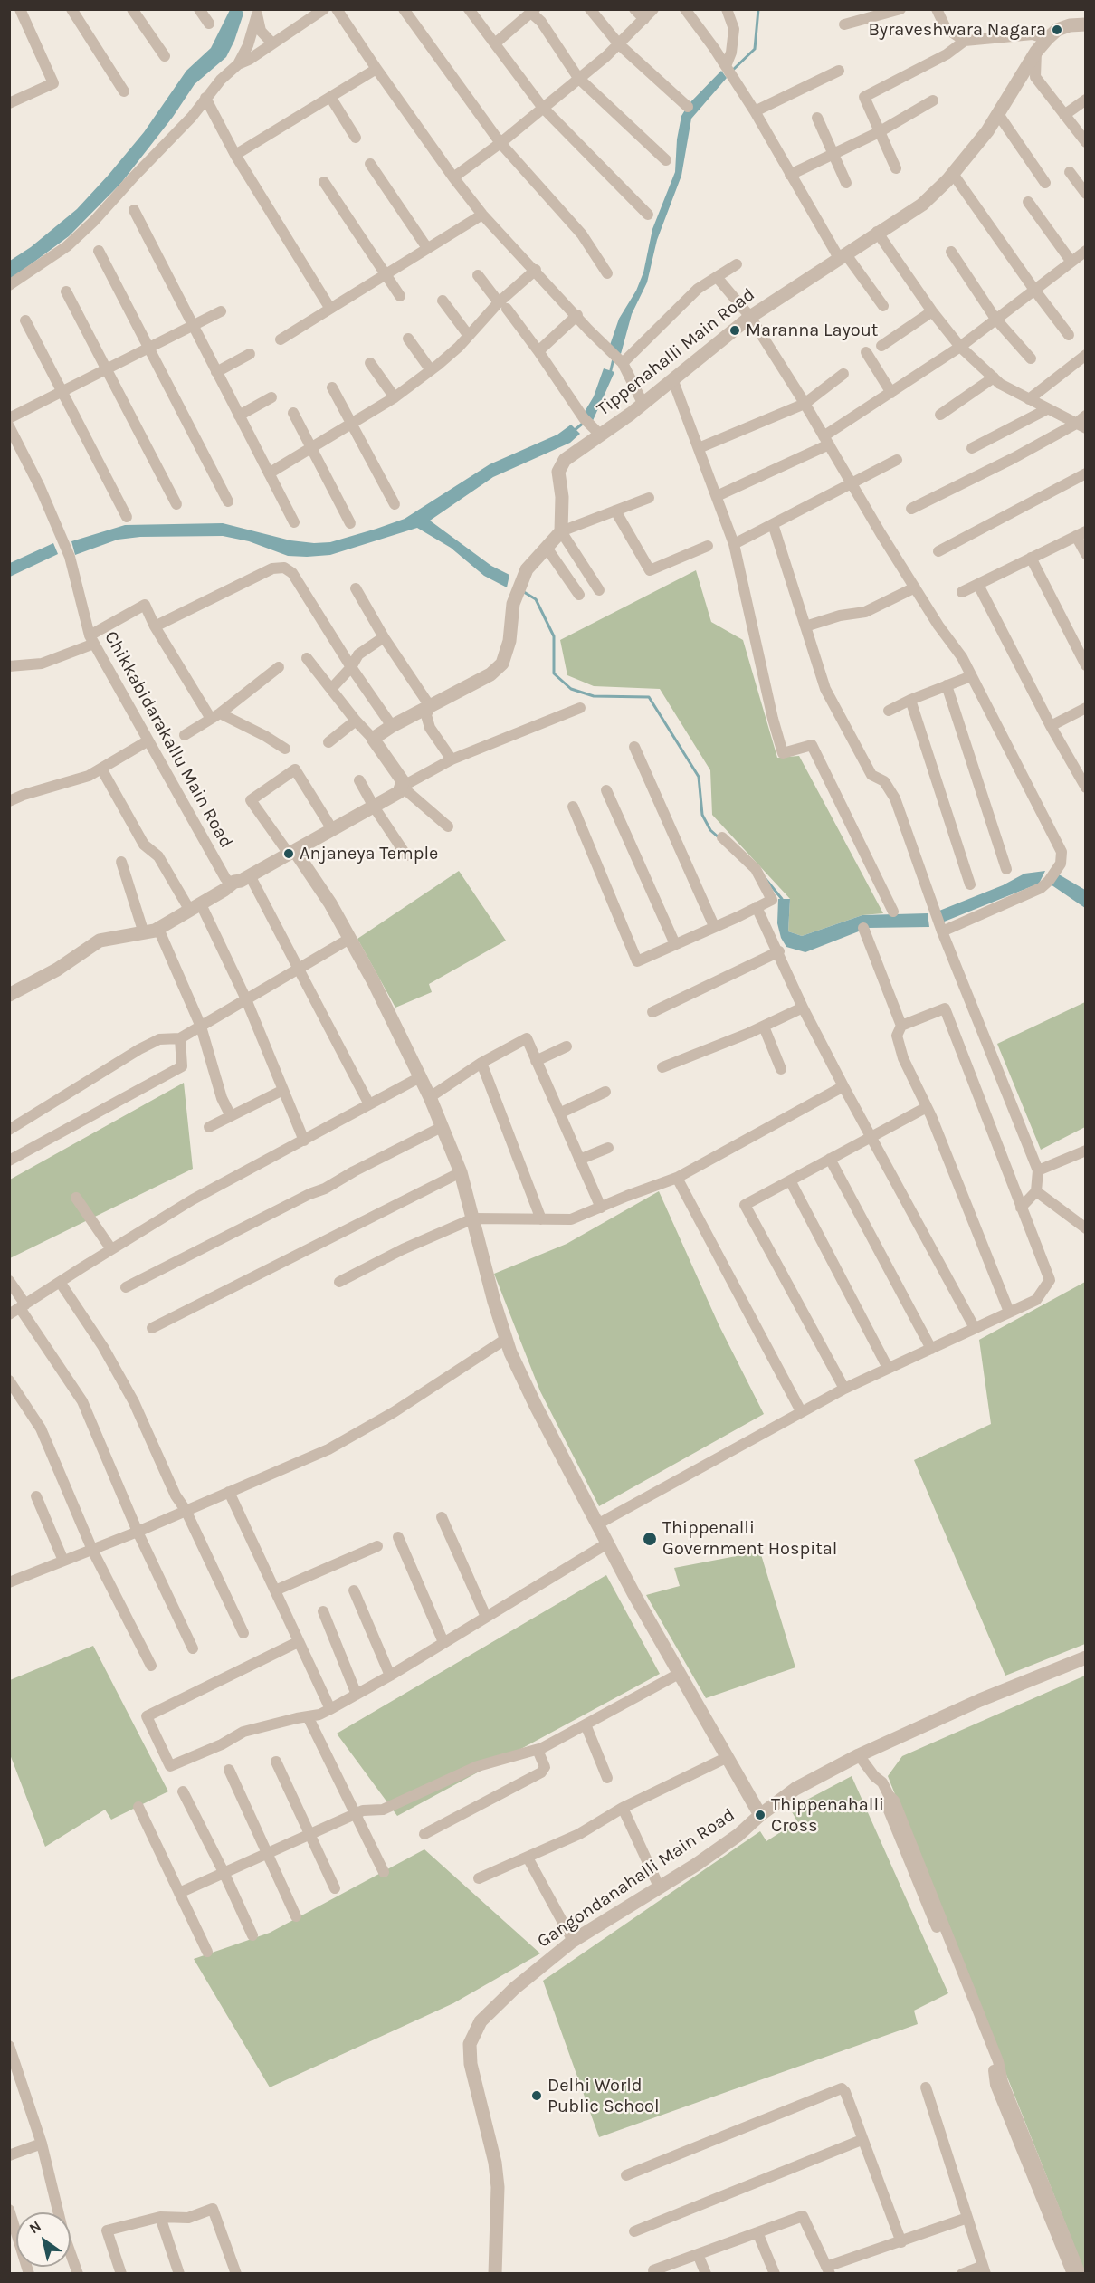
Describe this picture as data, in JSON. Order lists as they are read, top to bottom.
{
  "streets": {
    "street": ["Tippenahalli Main Road", "Chikkabidarakallu Main Road", "Gangondanahalli Main Road"]
  },
  "places": [
    "Byraveshwara Nagara",
    "Maranna Layout",
    "Anjaneya Temple",
    "Thippenalli Government Hospital",
    "Thippenahalli Cross",
    "Delhi World Public School"
  ],
  "north": "top left"
}
